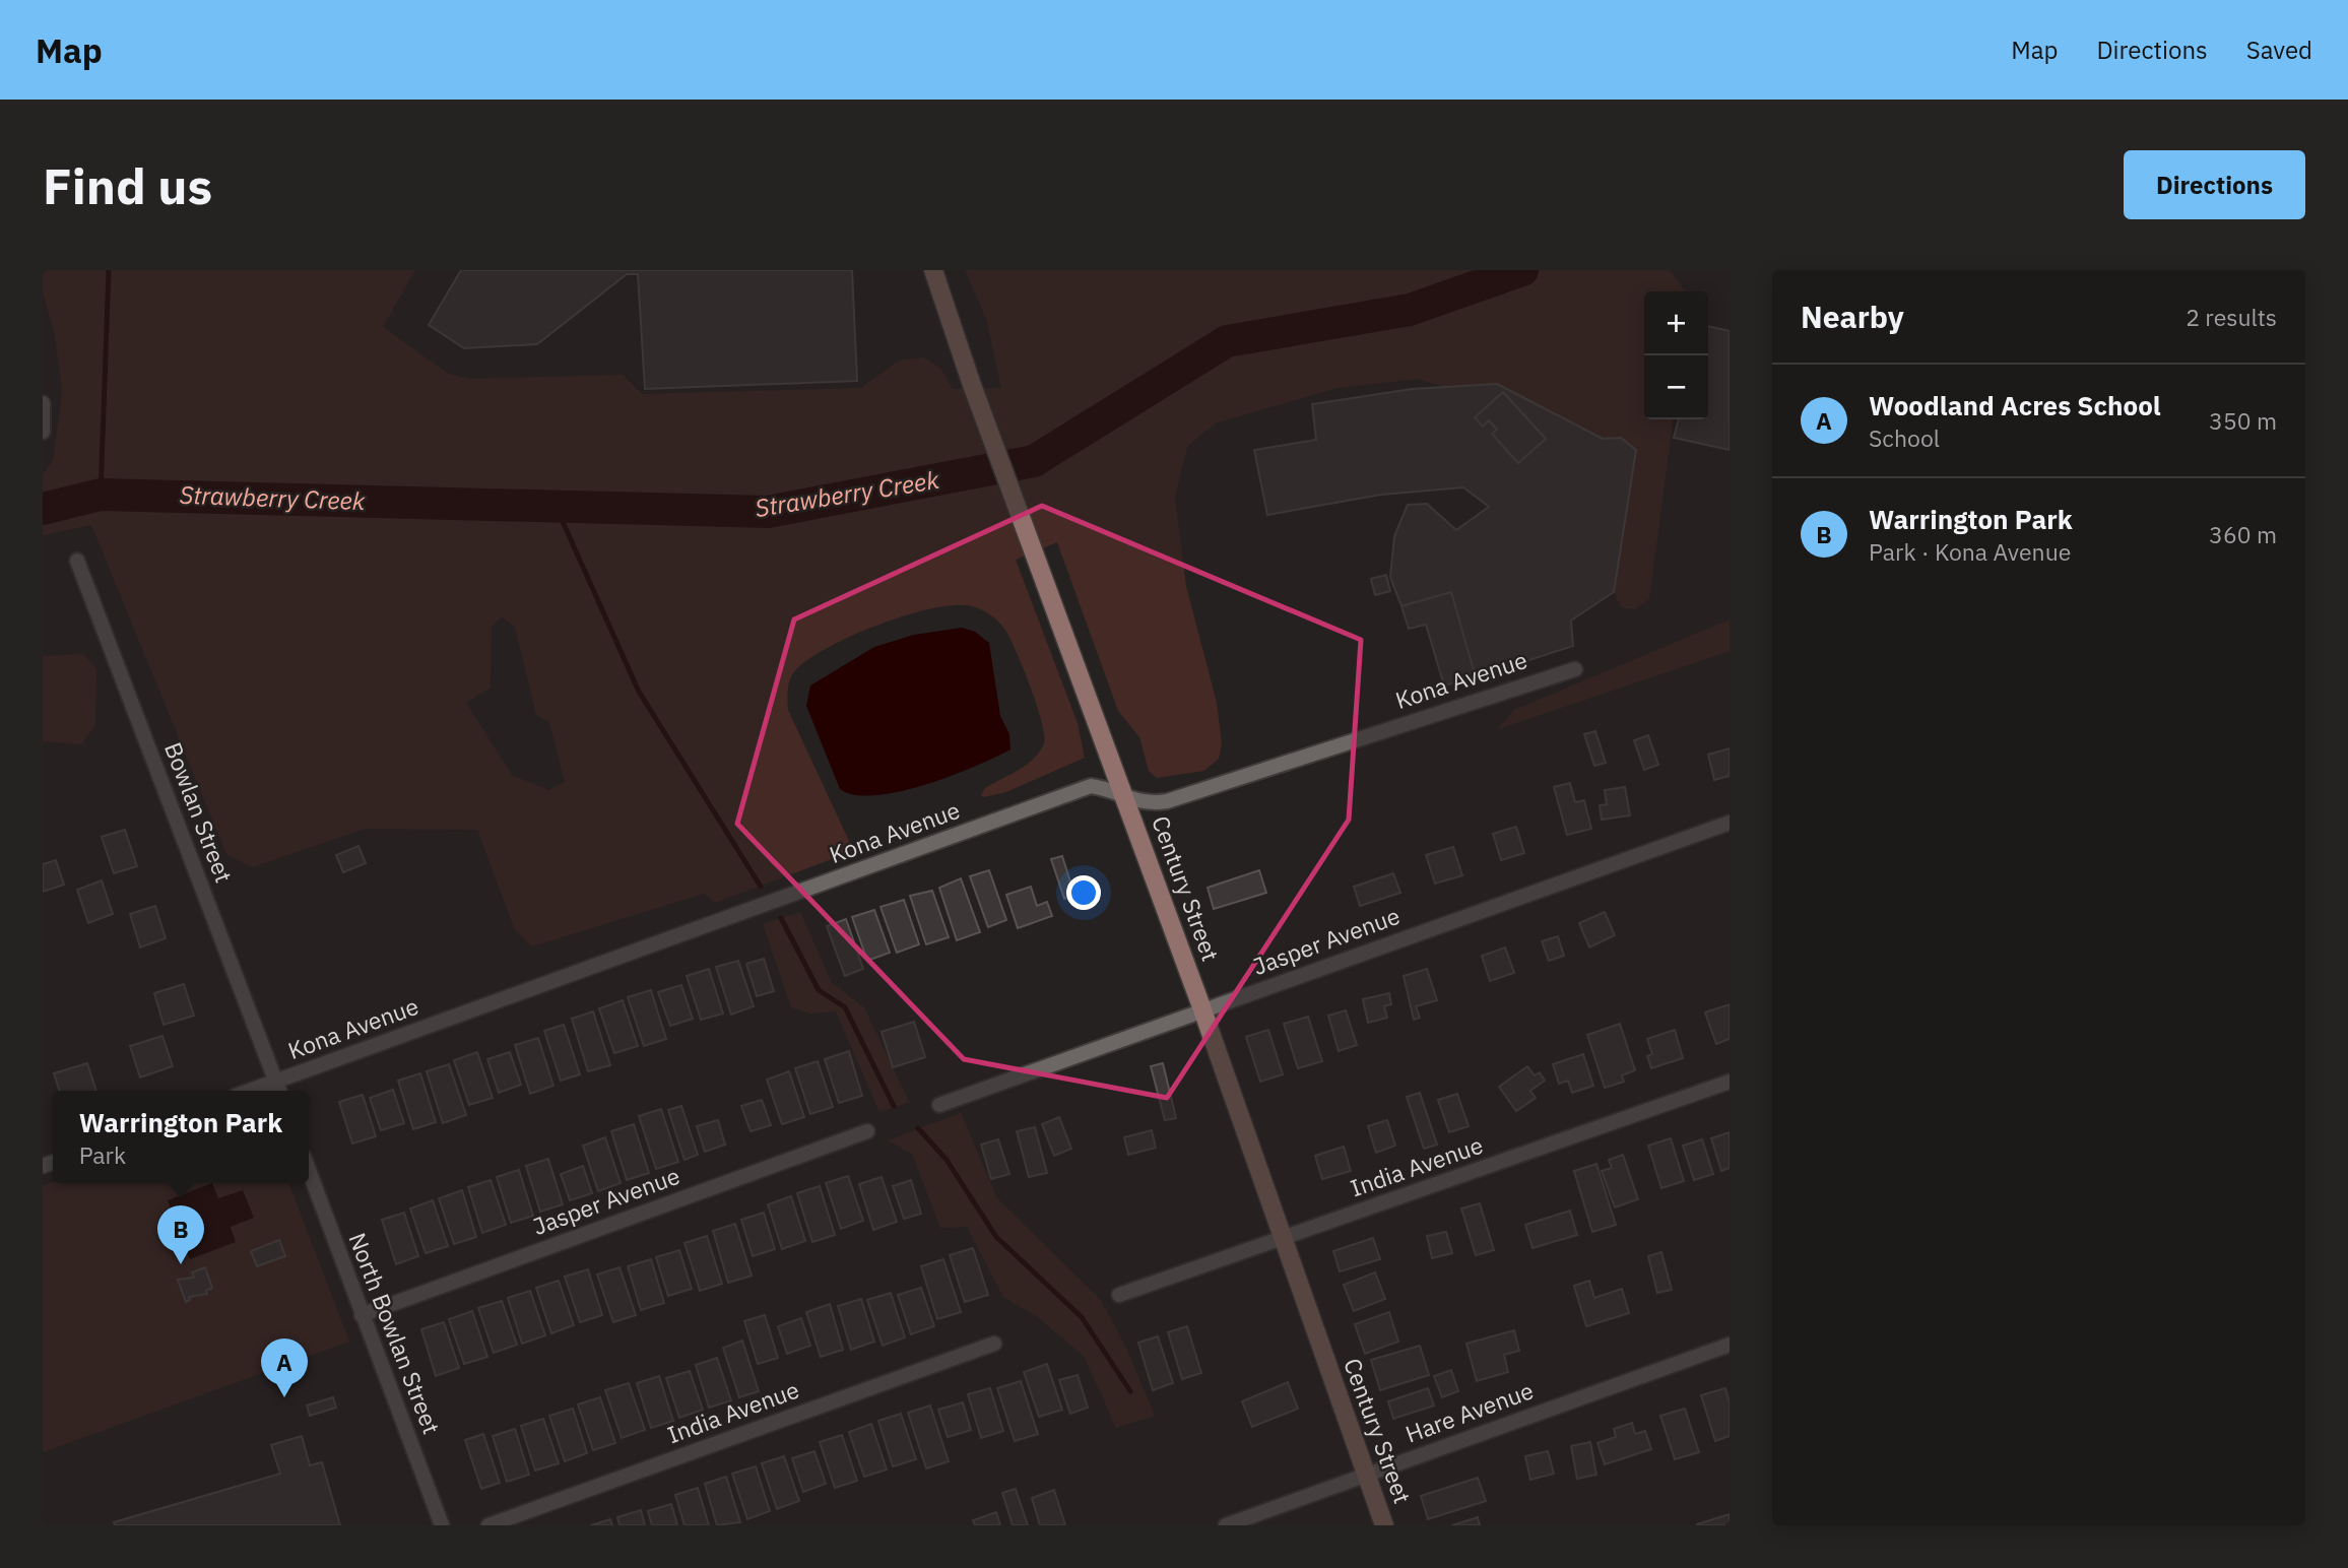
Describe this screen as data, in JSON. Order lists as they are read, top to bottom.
{
  "streets": {
    "street": [
      "Kona Avenue",
      "Bowlan Street",
      "Century Street",
      "Jasper Avenue",
      "India Avenue",
      "North Bowlan Street",
      "Hare Avenue"
    ]
  },
  "crossings": [
    ["Kona Avenue", "Bowlan Street"],
    ["Kona Avenue", "Century Street"],
    ["Century Street", "Jasper Avenue"],
    ["Century Street", "India Avenue"],
    ["Century Street", "Hare Avenue"],
    ["Jasper Avenue", "North Bowlan Street"]
  ],
  "water": ["Strawberry Creek"],
  "page": {
    "header": "Map",
    "nav": ["Map", "Directions", "Saved"],
    "buttons": "Directions",
    "title": "Find us",
    "heading": ["Nearby", "2 results"],
    "map_buttons": ["+", "−"],
    "list": [
      {
        "mark": "A",
        "name": "Woodland Acres School",
        "note": "School",
        "value": "350 m"
      },
      {
        "mark": "B",
        "name": "Warrington Park",
        "note": "Park · Kona Avenue",
        "value": "360 m"
      }
    ],
    "popup": ["Warrington Park", "Park"],
    "pins": ["B", "A"]
  }
}
